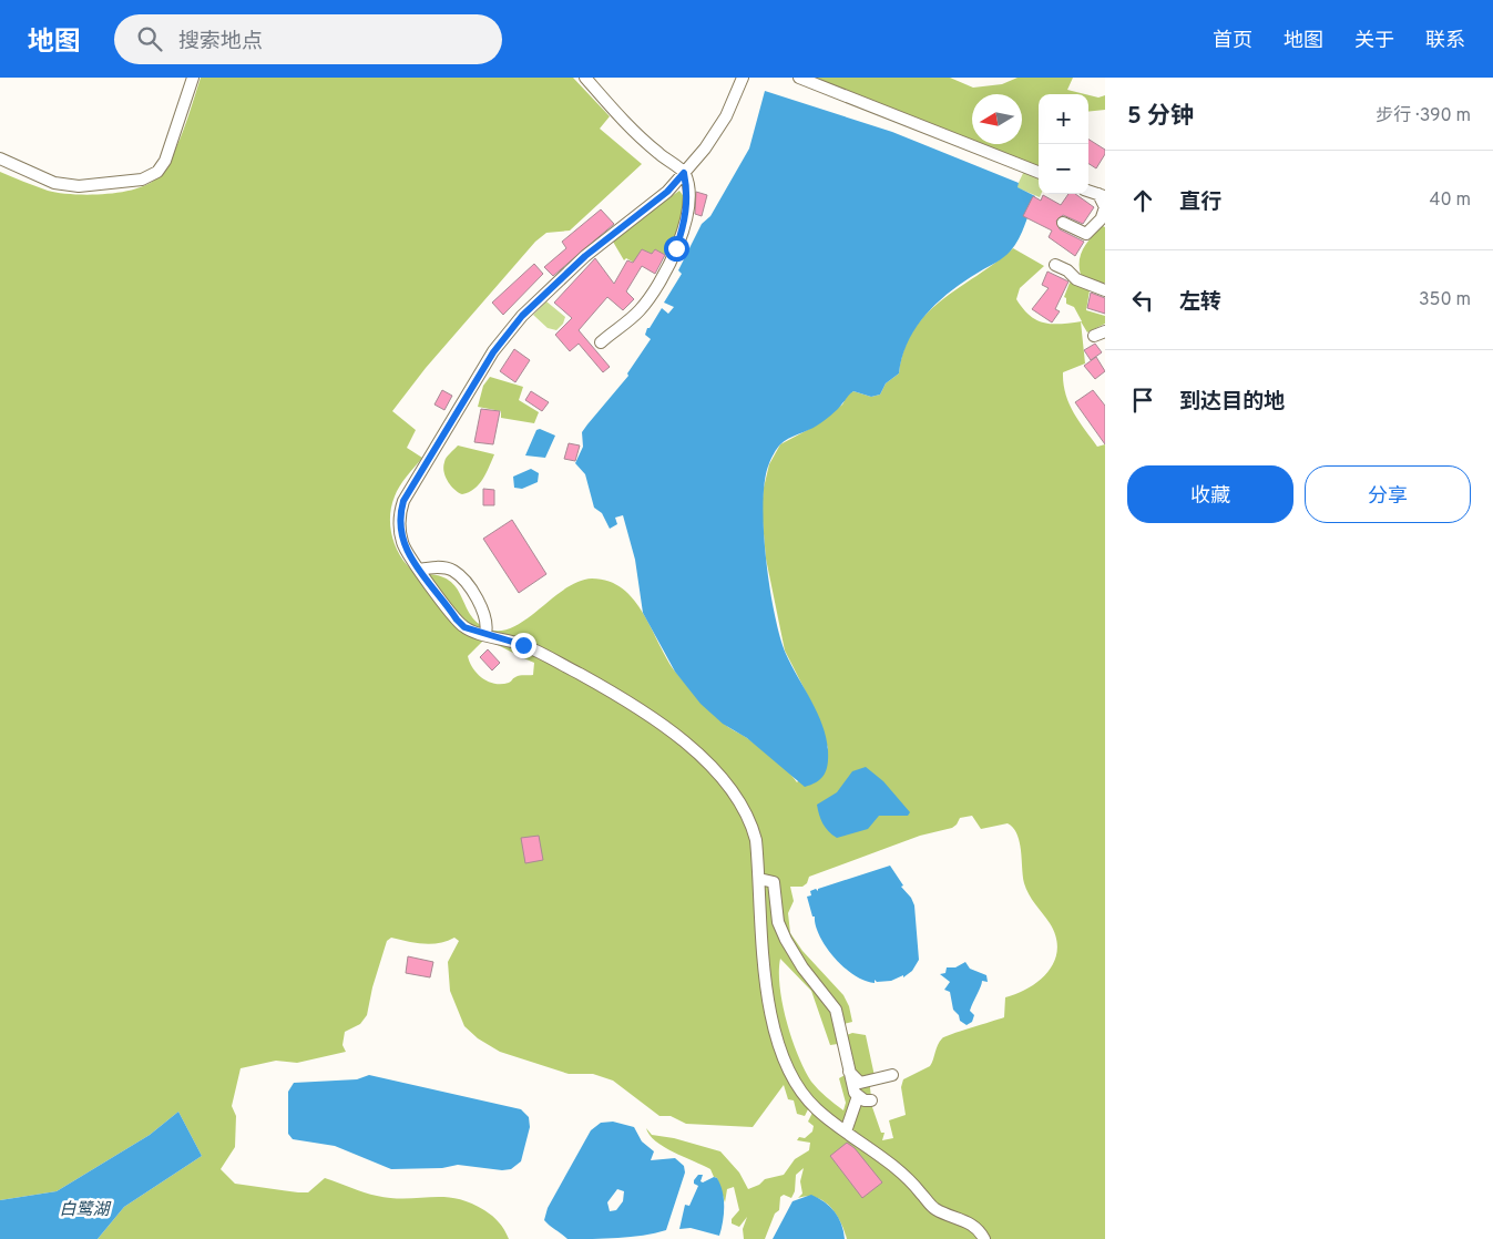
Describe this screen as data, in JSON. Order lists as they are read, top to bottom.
{
  "water": ["白鹭湖"],
  "north": "left",
  "page": {
    "header": "地图",
    "search": "搜索地点",
    "nav": [
      "首页",
      "地图",
      "关于",
      "联系"
    ],
    "heading": ["5 分钟", "步行 · 390 m"],
    "map_buttons": ["+", "−"],
    "list": [
      ["直行", "40 m"],
      ["左转", "350 m"],
      "到达目的地"
    ],
    "buttons": ["收藏", "分享"]
  }
}
